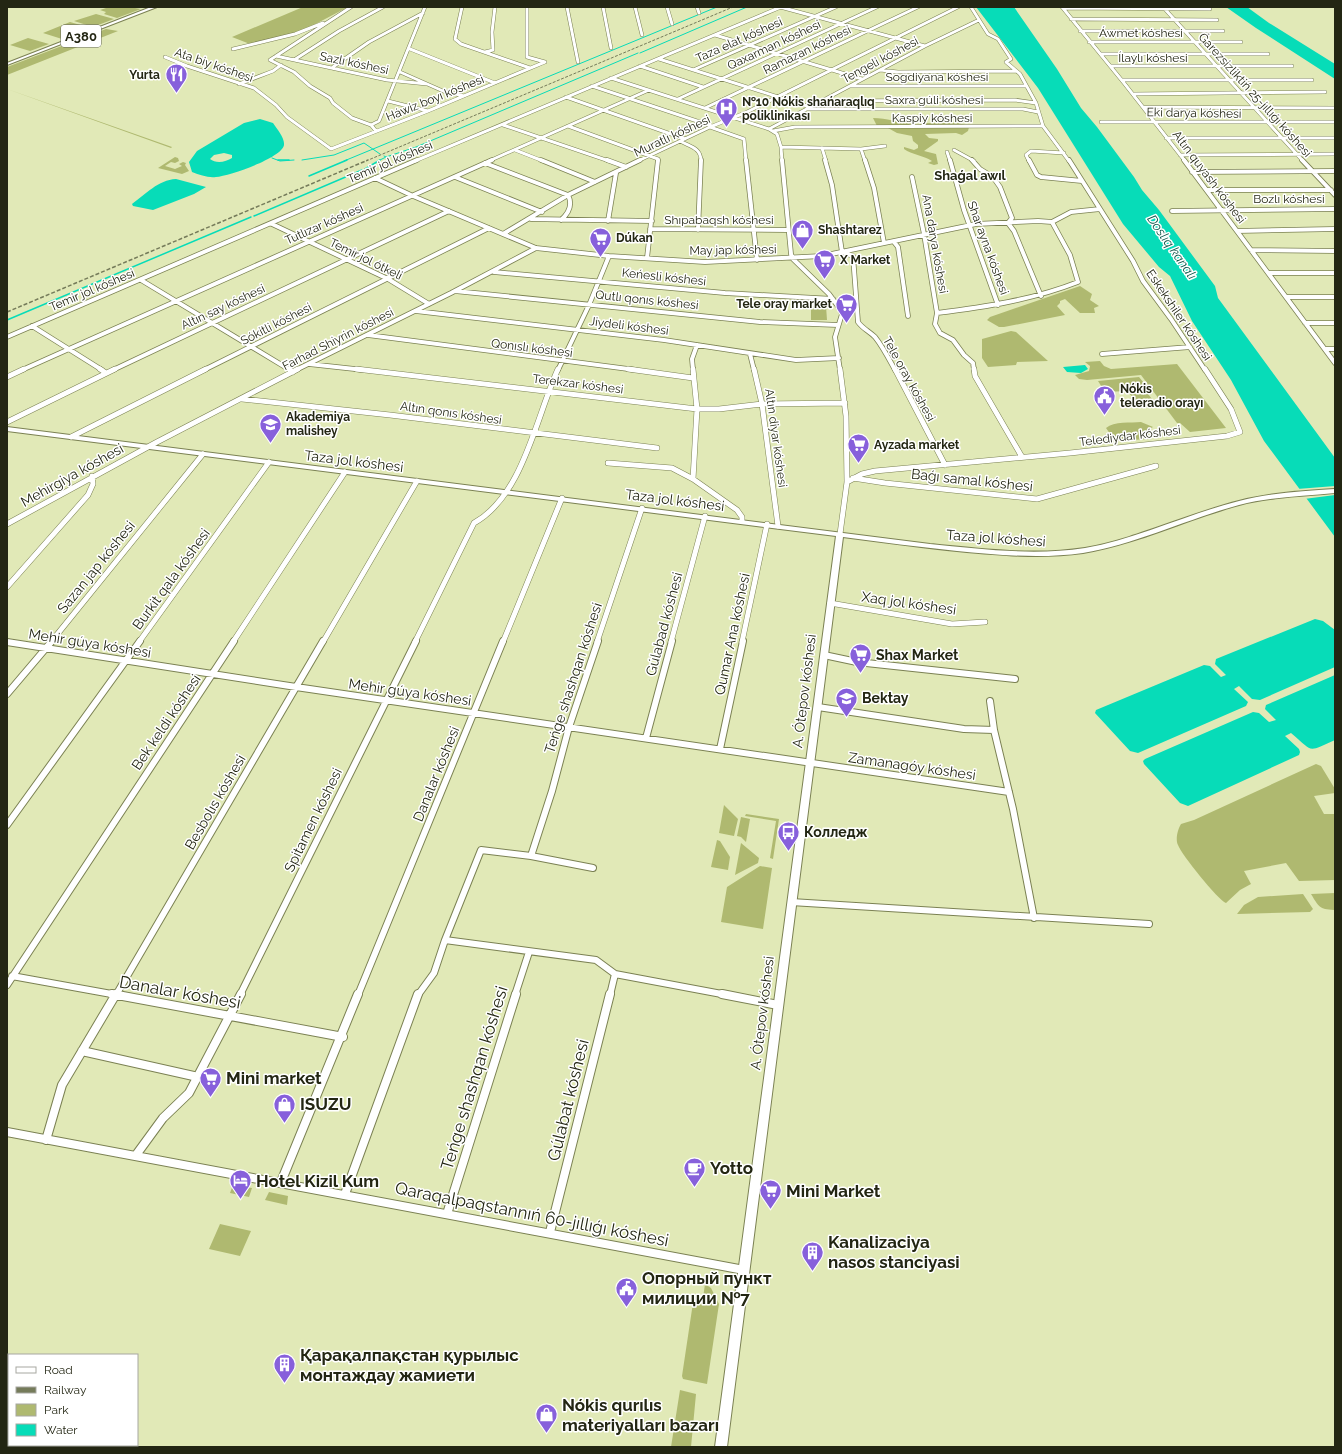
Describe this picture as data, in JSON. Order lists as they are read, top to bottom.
{
  "streets": {
    "highway": ["A380"],
    "main road": ["Taza jol kóshesi", "A. Ótepov kóshesi"],
    "street": [
      "Áwmet kóshesi",
      "Taza elat kóshesi",
      "Qaxarman kóshesi",
      "Ramazan kóshesi",
      "Ílaylı kóshesi",
      "Tengeli kóshesi",
      "Sazlı kóshesi",
      "Ata biy kóshesi",
      "Sogdiyana kóshesi",
      "Ǵarezsizliktiń 25-jıllıǵı kóshesi",
      "Háwiz boyı kóshesi",
      "Saxra gúli kóshesi",
      "Eki darya kóshesi",
      "Kaspiy kóshesi",
      "Muratlı kóshesi",
      "Temir jol kóshesi",
      "Altın quyash kóshesi",
      "Bozlı kóshesi",
      "Shıpabaqsh kóshesi",
      "Tutlızar kóshesi",
      "Ana darya kóshesi",
      "Shar ayna kóshesi",
      "May jap kóshesi",
      "Temir jol ótkeli",
      "Keńesli kóshesi",
      "Qutlı qonıs kóshesi",
      "Altın say kóshesi",
      "Eskekshiler kóshesi",
      "Sókitli kóshesi",
      "Jiydeli kóshesi",
      "Farhad Shiyrin kóshesi",
      "Qonıslı kóshesi",
      "Tele oray kóshesi",
      "Terekzar kóshesi",
      "Altın qonıs kóshesi",
      "Telediydar kóshesi",
      "Altın diyar kóshesi",
      "Mehirgiya kóshesi",
      "Baǵı samal kóshesi",
      "Sazan jap kóshesi",
      "Burkit qala kóshesi",
      "Xaq jol kóshesi",
      "Gúlabad kóshesi",
      "Qumar Ana kóshesi",
      "Mehir gúyа kóshesi",
      "Teńge shashqan kóshesi",
      "Bek keldi kóshesi",
      "Zamanagóy kóshesi",
      "Danalar kóshesi",
      "Besbolıs kóshesi",
      "Spitamen kóshesi",
      "Gúlabat kóshesi",
      "Qaraqalpaqstannıń 60-jıllıǵı kóshesi"
    ]
  },
  "crossings": [
    ["Áwmet kóshesi", "Ǵarezsizliktiń 25-jıllıǵı kóshesi"],
    ["Áwmet kóshesi", "Altın quyash kóshesi"],
    ["Taza elat kóshesi", "Saxra gúli kóshesi"],
    ["Qaxarman kóshesi", "Saxra gúli kóshesi"],
    ["Ramazan kóshesi", "Saxra gúli kóshesi"],
    ["Ílaylı kóshesi", "Ǵarezsizliktiń 25-jıllıǵı kóshesi"],
    ["Ílaylı kóshesi", "Altın quyash kóshesi"],
    ["Tengeli kóshesi", "Sogdiyana kóshesi"],
    ["Tengeli kóshesi", "Saxra gúli kóshesi"],
    ["Tengeli kóshesi", "Kaspiy kóshesi"],
    ["Tengeli kóshesi", "Eskekshiler kóshesi"],
    ["Sazlı kóshesi", "Háwiz boyı kóshesi"],
    ["Ata biy kóshesi", "Háwiz boyı kóshesi"],
    ["Sogdiyana kóshesi", "Eskekshiler kóshesi"],
    ["Ǵarezsizliktiń 25-jıllıǵı kóshesi", "Eki darya kóshesi"],
    ["Saxra gúli kóshesi", "Muratlı kóshesi"],
    ["Saxra gúli kóshesi", "Temir jol kóshesi"],
    ["Saxra gúli kóshesi", "Eskekshiler kóshesi"],
    ["Eki darya kóshesi", "Altın quyash kóshesi"],
    ["Kaspiy kóshesi", "Eskekshiler kóshesi"],
    ["Muratlı kóshesi", "May jap kóshesi"],
    ["Temir jol kóshesi", "May jap kóshesi"],
    ["Temir jol kóshesi", "Temir jol ótkeli"],
    ["Altın quyash kóshesi", "Bozlı kóshesi"],
    ["Tutlızar kóshesi", "May jap kóshesi"],
    ["Tutlızar kóshesi", "Temir jol ótkeli"],
    ["Ana darya kóshesi", "May jap kóshesi"],
    ["Shar ayna kóshesi", "May jap kóshesi"],
    ["May jap kóshesi", "Altın say kóshesi"],
    ["May jap kóshesi", "Eskekshiler kóshesi"],
    ["May jap kóshesi", "Sókitli kóshesi"],
    ["May jap kóshesi", "Farhad Shiyrin kóshesi"],
    ["May jap kóshesi", "Tele oray kóshesi"],
    ["May jap kóshesi", "A. Ótepov kóshesi"],
    ["May jap kóshesi", "Spitamen kóshesi"],
    ["Temir jol ótkeli", "Altın say kóshesi"],
    ["Temir jol ótkeli", "Sókitli kóshesi"],
    ["Temir jol ótkeli", "Farhad Shiyrin kóshesi"],
    ["Keńesli kóshesi", "Farhad Shiyrin kóshesi"],
    ["Keńesli kóshesi", "A. Ótepov kóshesi"],
    ["Keńesli kóshesi", "Spitamen kóshesi"],
    ["Qutlı qonıs kóshesi", "Farhad Shiyrin kóshesi"],
    ["Qutlı qonıs kóshesi", "A. Ótepov kóshesi"],
    ["Qutlı qonıs kóshesi", "Spitamen kóshesi"],
    ["Eskekshiler kóshesi", "Telediydar kóshesi"],
    ["Sókitli kóshesi", "Taza jol kóshesi"],
    ["Jiydeli kóshesi", "Farhad Shiyrin kóshesi"],
    ["Jiydeli kóshesi", "Altın diyar kóshesi"],
    ["Jiydeli kóshesi", "A. Ótepov kóshesi"],
    ["Jiydeli kóshesi", "Spitamen kóshesi"],
    ["Farhad Shiyrin kóshesi", "Qonıslı kóshesi"],
    ["Farhad Shiyrin kóshesi", "Terekzar kóshesi"],
    ["Farhad Shiyrin kóshesi", "Altın qonıs kóshesi"],
    ["Farhad Shiyrin kóshesi", "Taza jol kóshesi"],
    ["Farhad Shiyrin kóshesi", "Mehirgiya kóshesi"],
    ["Qonıslı kóshesi", "Spitamen kóshesi"],
    ["Tele oray kóshesi", "Telediydar kóshesi"],
    ["Terekzar kóshesi", "Altın diyar kóshesi"],
    ["Terekzar kóshesi", "A. Ótepov kóshesi"],
    ["Terekzar kóshesi", "Spitamen kóshesi"],
    ["Altın qonıs kóshesi", "Spitamen kóshesi"],
    ["Telediydar kóshesi", "Baǵı samal kóshesi"],
    ["Telediydar kóshesi", "A. Ótepov kóshesi"],
    ["Altın diyar kóshesi", "Taza jol kóshesi"],
    ["Taza jol kóshesi", "Mehirgiya kóshesi"],
    ["Taza jol kóshesi", "Sazan jap kóshesi"],
    ["Taza jol kóshesi", "Burkit qala kóshesi"],
    ["Taza jol kóshesi", "Gúlabad kóshesi"],
    ["Taza jol kóshesi", "Qumar Ana kóshesi"],
    ["Taza jol kóshesi", "Teńge shashqan kóshesi"],
    ["Taza jol kóshesi", "A. Ótepov kóshesi"],
    ["Taza jol kóshesi", "Bek keldi kóshesi"],
    ["Taza jol kóshesi", "Danalar kóshesi"],
    ["Taza jol kóshesi", "Besbolıs kóshesi"],
    ["Taza jol kóshesi", "Spitamen kóshesi"],
    ["Sazan jap kóshesi", "Mehir gúyа kóshesi"],
    ["Burkit qala kóshesi", "Mehir gúyа kóshesi"],
    ["Xaq jol kóshesi", "A. Ótepov kóshesi"],
    ["Gúlabad kóshesi", "Mehir gúyа kóshesi"],
    ["Qumar Ana kóshesi", "Mehir gúyа kóshesi"],
    ["Mehir gúyа kóshesi", "Teńge shashqan kóshesi"],
    ["Mehir gúyа kóshesi", "A. Ótepov kóshesi"],
    ["Mehir gúyа kóshesi", "Bek keldi kóshesi"],
    ["Mehir gúyа kóshesi", "Zamanagóy kóshesi"],
    ["Mehir gúyа kóshesi", "Danalar kóshesi"],
    ["Mehir gúyа kóshesi", "Besbolıs kóshesi"],
    ["Mehir gúyа kóshesi", "Spitamen kóshesi"],
    ["Teńge shashqan kóshesi", "Qaraqalpaqstannıń 60-jıllıǵı kóshesi"],
    ["A. Ótepov kóshesi", "Zamanagóy kóshesi"],
    ["A. Ótepov kóshesi", "Qaraqalpaqstannıń 60-jıllıǵı kóshesi"],
    ["Bek keldi kóshesi", "Danalar kóshesi"],
    ["Danalar kóshesi", "Besbolıs kóshesi"],
    ["Danalar kóshesi", "Spitamen kóshesi"],
    ["Danalar kóshesi", "Qaraqalpaqstannıń 60-jıllıǵı kóshesi"],
    ["Besbolıs kóshesi", "Qaraqalpaqstannıń 60-jıllıǵı kóshesi"],
    ["Spitamen kóshesi", "Qaraqalpaqstannıń 60-jıllıǵı kóshesi"],
    ["Gúlabat kóshesi", "Qaraqalpaqstannıń 60-jıllıǵı kóshesi"]
  ],
  "districts": ["Shaǵal awıl"],
  "water": ["Doslıq kanalı"],
  "places": {
    "restaurant": ["Yurta"],
    "hospital": ["№10 Nókis shańaraqlıq poliklinikası"],
    "shop": ["Shashtarez", "ISUZU", "Nókis qurılıs materiyalları bazarı"],
    "supermarket": [
      "Dúkan",
      "X Market",
      "Tele oray market",
      "Ayzada market",
      "Shax Market",
      "Mini market",
      "Mini Market"
    ],
    "public building": ["Nókis teleradio orayı", "Опорный пункт милиции №7"],
    "school or university": ["Akademiya malishey", "Bektay"],
    "bus stop": ["Колледж"],
    "cafe": ["Yotto"],
    "hotel": ["Hotel Kizil Kum"],
    "building": ["Kanalizaciya nasos stanciyasi", "Қарақалпақстан қурылыс монтаждау жамиети"]
  },
  "legend": [
    "Road",
    "Railway",
    "Park",
    "Water"
  ]
}
